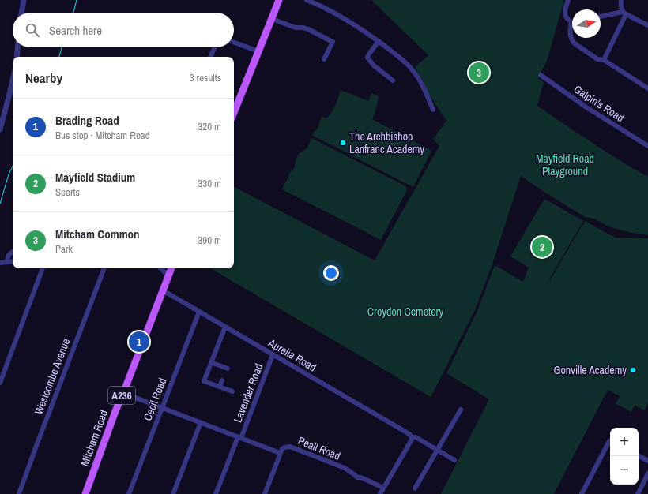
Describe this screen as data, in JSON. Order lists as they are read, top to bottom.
{
  "streets": {
    "main road": ["A236", "Mitcham Road"],
    "street": [
      "Galpin's Road",
      "Aurelia Road",
      "Westcombe Avenue",
      "Lavender Road",
      "Cecil Road",
      "Peall Road"
    ]
  },
  "crossings": [
    ["Aurelia Road", "Lavender Road"],
    ["Aurelia Road", "Cecil Road"],
    ["Aurelia Road", "Mitcham Road"]
  ],
  "parks": ["Mayfield Road Playground", "Croydon Cemetery"],
  "places": ["The Archbishop Lanfranc Academy", "Gonville Academy"],
  "north": "right",
  "page": {
    "search": "Search here",
    "heading": ["Nearby", "3 results"],
    "pins": ["3", "2", "1"],
    "list": [
      {
        "mark": "1",
        "name": "Brading Road",
        "note": "Bus stop · Mitcham Road",
        "value": "320 m"
      },
      {
        "mark": "2",
        "name": "Mayfield Stadium",
        "note": "Sports",
        "value": "330 m"
      },
      {
        "mark": "3",
        "name": "Mitcham Common",
        "note": "Park",
        "value": "390 m"
      }
    ],
    "map_buttons": ["+", "−"]
  }
}
